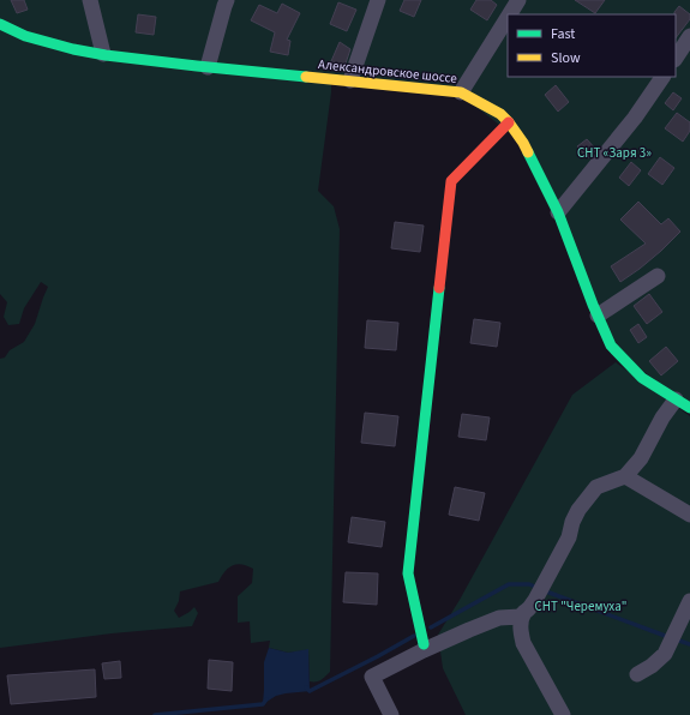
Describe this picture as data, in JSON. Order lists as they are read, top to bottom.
{
  "streets": {
    "street": ["Александровское шоссе"]
  },
  "parks": ["СНТ «Заря 3»", "СНТ \"Черемуха\""],
  "legend": ["Fast", "Slow"]
}
